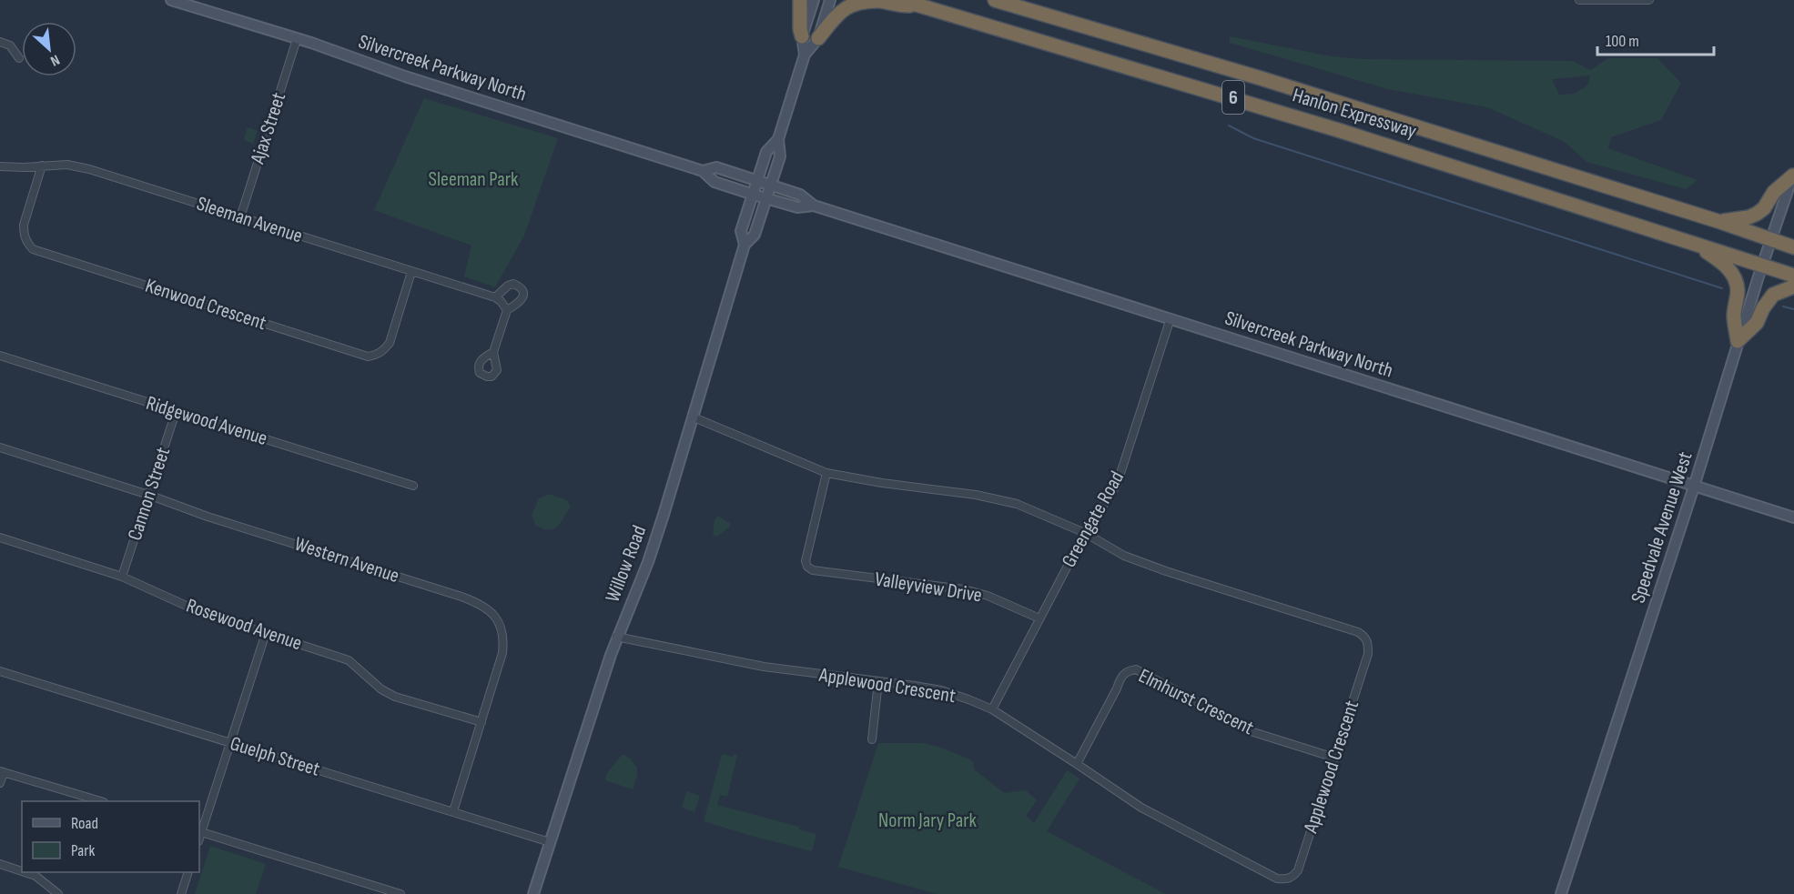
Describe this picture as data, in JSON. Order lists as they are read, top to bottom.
{
  "streets": {
    "highway": ["6", "Hanlon Expressway"],
    "main road": ["Silvercreek Parkway North", "Speedvale Avenue West", "Willow Road"],
    "street": [
      "Ajax Street",
      "Sleeman Avenue",
      "Kenwood Crescent",
      "Ridgewood Avenue",
      "Cannon Street",
      "Greengate Road",
      "Western Avenue",
      "Valleyview Drive",
      "Rosewood Avenue",
      "Applewood Crescent",
      "Elmhurst Crescent",
      "Guelph Street"
    ]
  },
  "crossings": [
    ["Silvercreek Parkway North", "Ajax Street"],
    ["Silvercreek Parkway North", "Greengate Road"],
    ["Silvercreek Parkway North", "Speedvale Avenue West"],
    ["Silvercreek Parkway North", "Willow Road"],
    ["Hanlon Expressway", "Speedvale Avenue West"],
    ["Ajax Street", "Sleeman Avenue"],
    ["Sleeman Avenue", "Kenwood Crescent"],
    ["Ridgewood Avenue", "Cannon Street"],
    ["Cannon Street", "Western Avenue"],
    ["Cannon Street", "Rosewood Avenue"],
    ["Greengate Road", "Valleyview Drive"],
    ["Greengate Road", "Applewood Crescent"],
    ["Western Avenue", "Rosewood Avenue"],
    ["Western Avenue", "Guelph Street"],
    ["Willow Road", "Applewood Crescent"],
    ["Willow Road", "Guelph Street"],
    ["Valleyview Drive", "Applewood Crescent"],
    ["Applewood Crescent", "Elmhurst Crescent"]
  ],
  "parks": ["Sleeman Park", "Norm Jary Park"],
  "legend": ["Road", "Park"],
  "scale_bar": "100 m",
  "north": "bottom right"
}
